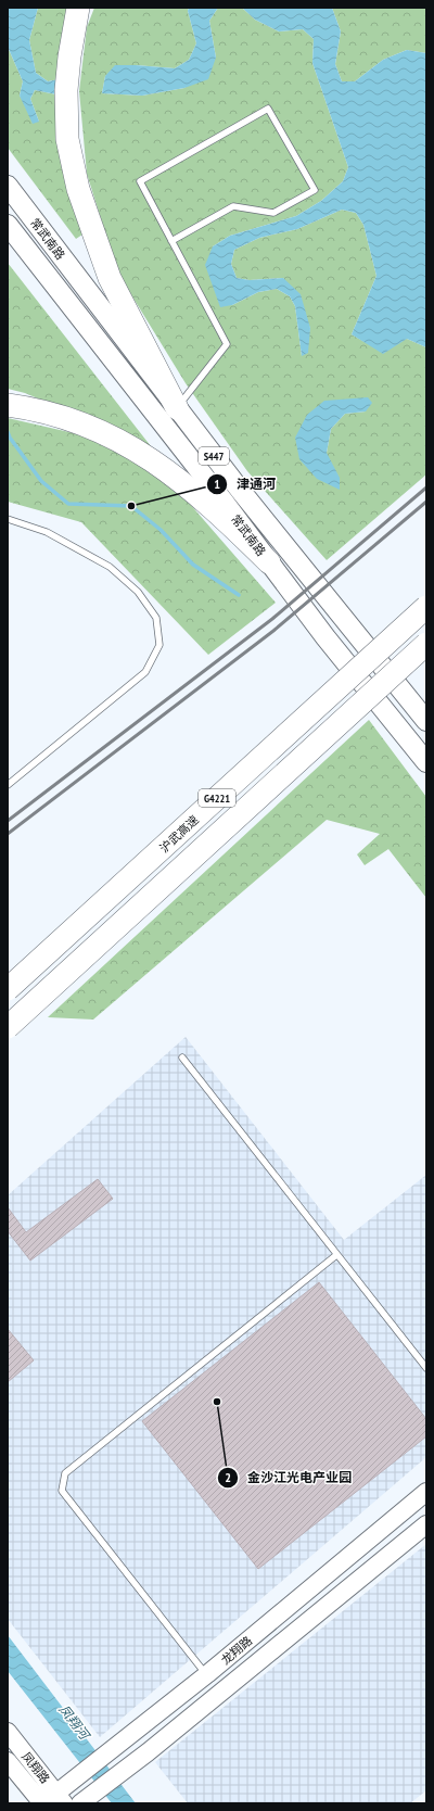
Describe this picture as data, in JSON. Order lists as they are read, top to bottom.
{
  "streets": {
    "highway": ["G4221", "沪武高速"],
    "main road": ["常武南路", "S447"],
    "street": ["龙翔路", "凤翔路"]
  },
  "crossings": [
    ["龙翔路", "凤翔路"]
  ],
  "water": ["凤翔河"],
  "places": ["津通河", "金沙江光电产业园"]
}
